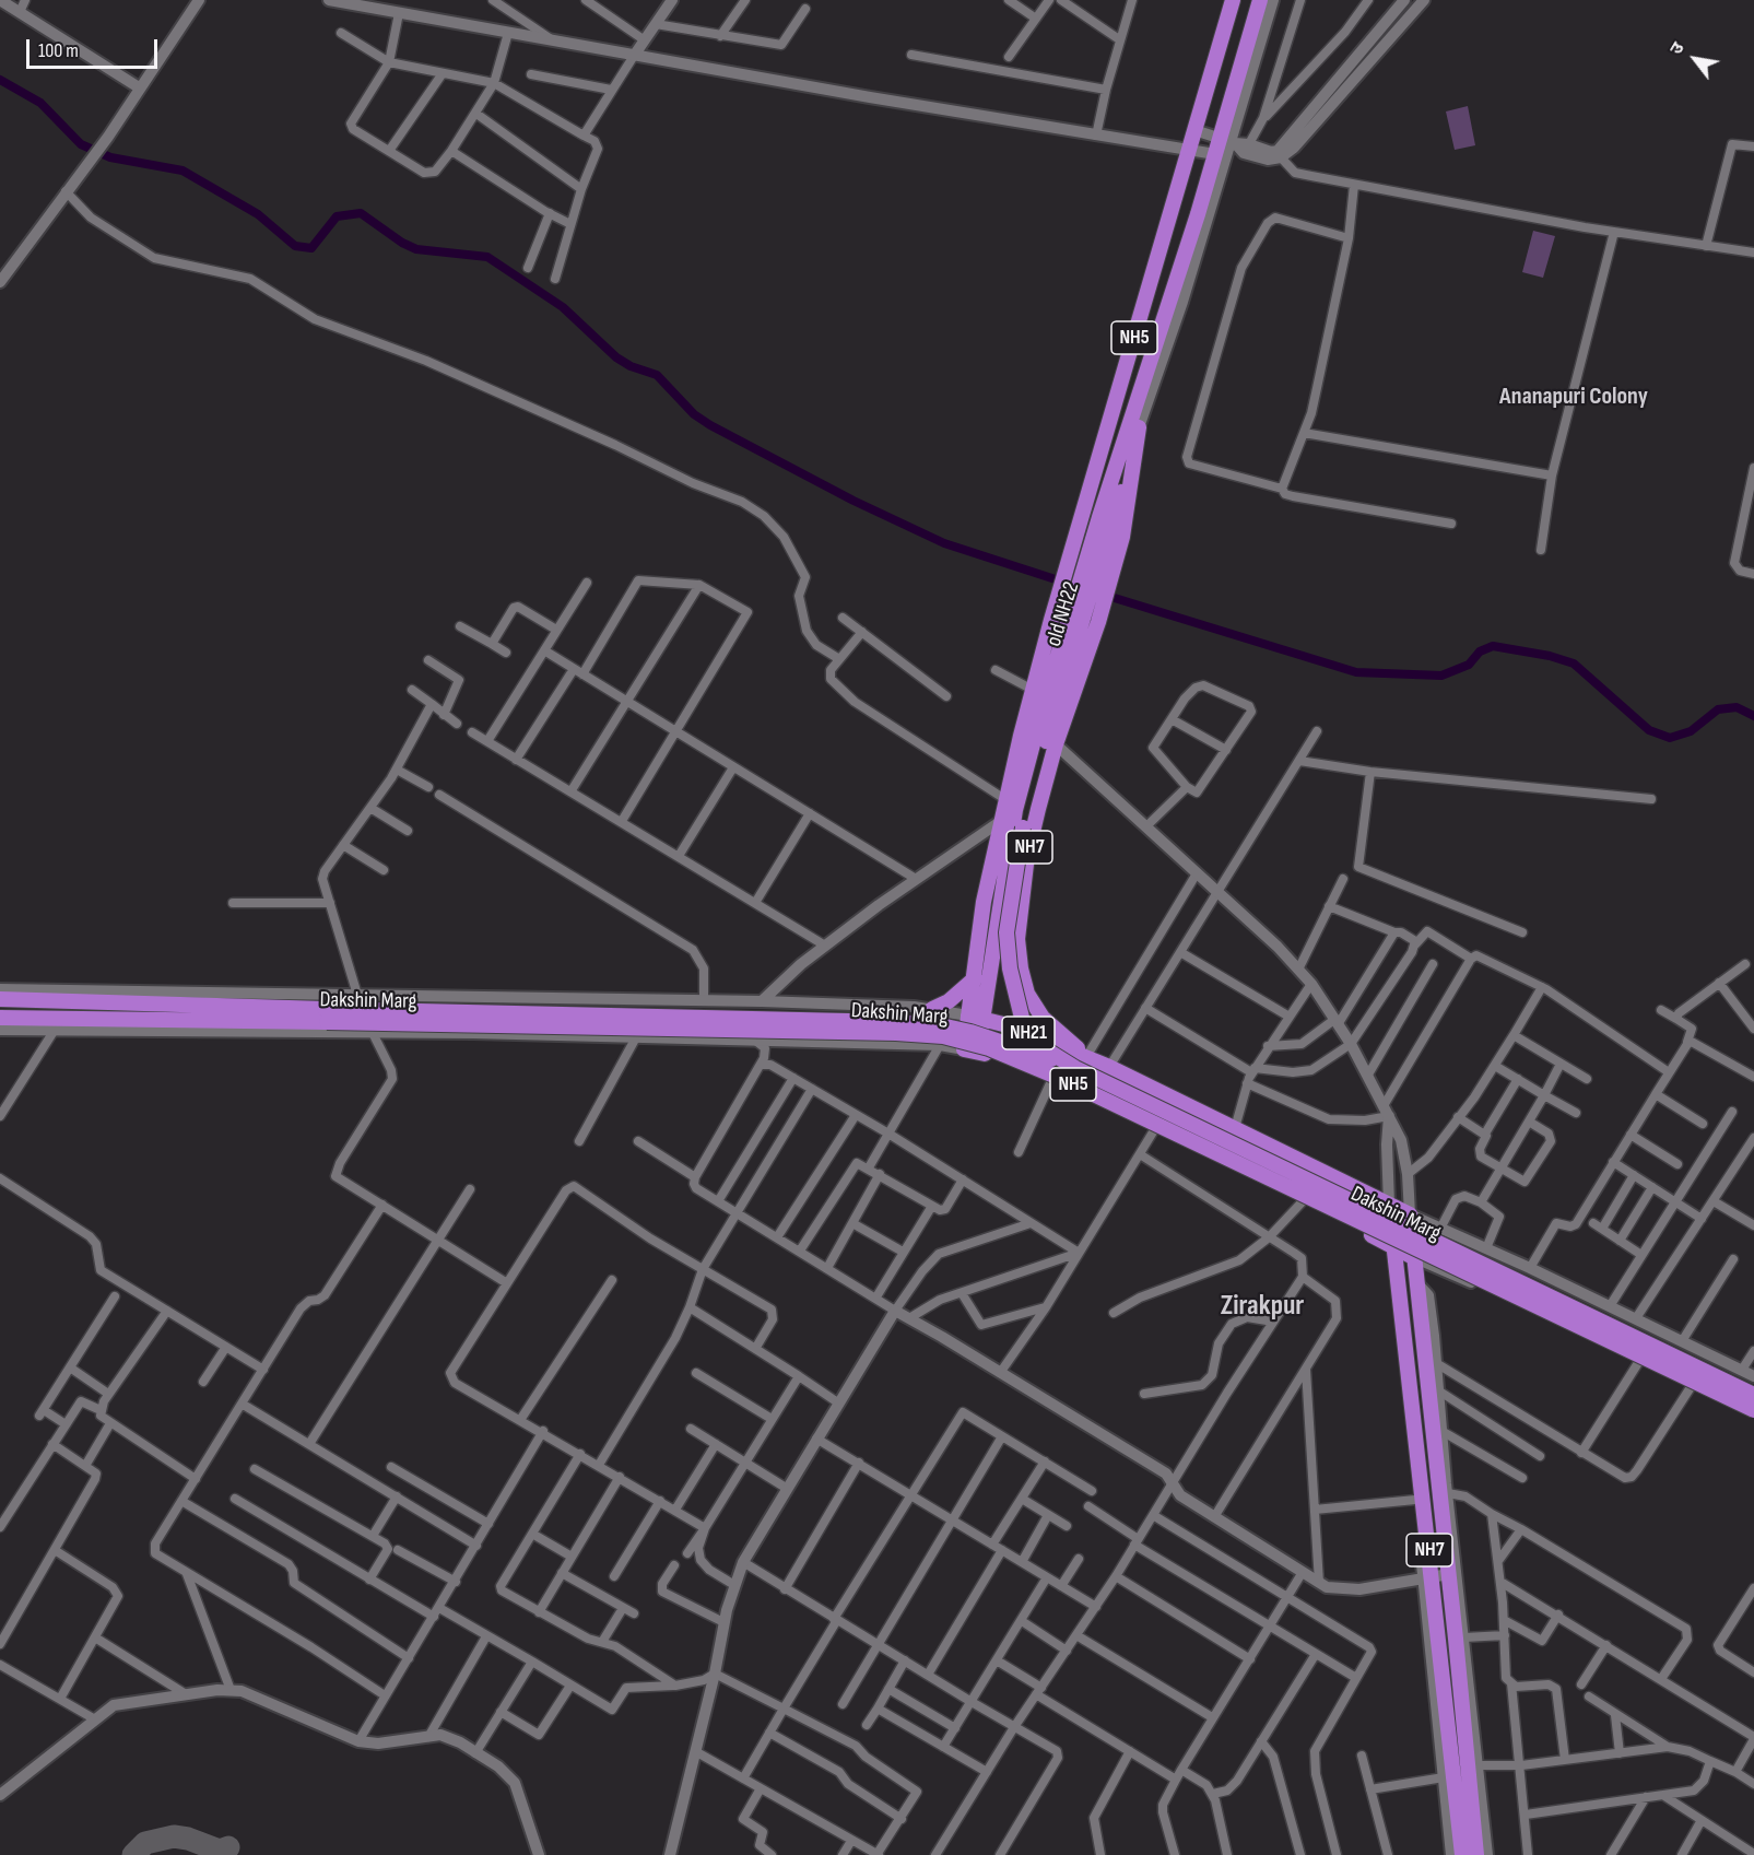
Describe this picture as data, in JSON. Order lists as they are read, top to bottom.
{
  "streets": {
    "highway": [
      "NH5",
      "old NH22",
      "NH7",
      "Dakshin Marg",
      "NH21"
    ]
  },
  "crossings": [
    ["NH5", "old NH22"],
    ["NH5", "NH7"],
    ["NH5", "Dakshin Marg"],
    ["old NH22", "NH7"],
    ["old NH22", "Dakshin Marg"],
    ["NH7", "Dakshin Marg"]
  ],
  "districts": ["Ananapuri Colony", "Zirakpur"],
  "scale_bar": "100 m",
  "north": "top left"
}
